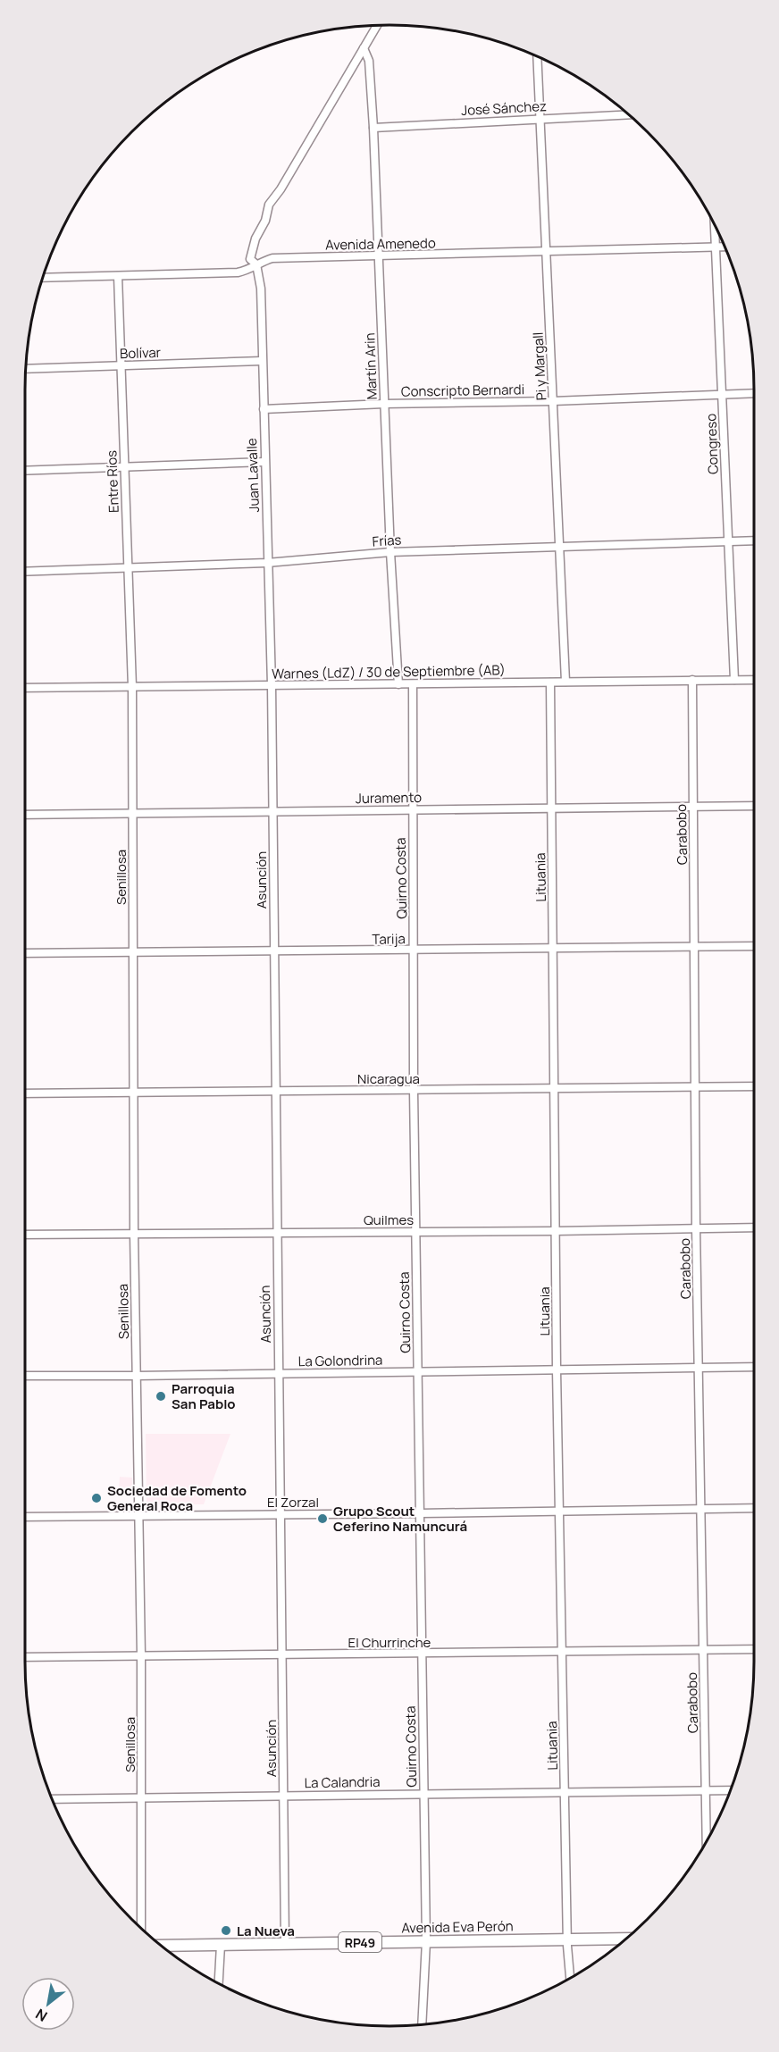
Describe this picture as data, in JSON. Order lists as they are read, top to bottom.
{
  "streets": {
    "main road": ["Avenida Eva Perón", "RP49"],
    "street": [
      "José Sánchez",
      "Avenida Amenedo",
      "Bolívar",
      "Martín Arin",
      "Pi y Margall",
      "Conscripto Bernardi",
      "Congreso",
      "Juan Lavalle",
      "Entre Ríos",
      "Frías",
      "Warnes (LdZ) / 30 de Septiembre (AB)",
      "Juramento",
      "Carabobo",
      "Senillosa",
      "Lituania",
      "Quirno Costa",
      "Asunción",
      "Tarija",
      "Nicaragua",
      "Quilmes",
      "La Golondrina",
      "El Zorzal",
      "El Churrinche",
      "La Calandria"
    ]
  },
  "crossings": [
    ["José Sánchez", "Martín Arin"],
    ["José Sánchez", "Pi y Margall"],
    ["Avenida Amenedo", "Martín Arin"],
    ["Avenida Amenedo", "Pi y Margall"],
    ["Avenida Amenedo", "Congreso"],
    ["Avenida Amenedo", "Juan Lavalle"],
    ["Avenida Amenedo", "Entre Ríos"],
    ["Bolívar", "Juan Lavalle"],
    ["Bolívar", "Entre Ríos"],
    ["Martín Arin", "Conscripto Bernardi"],
    ["Martín Arin", "Juan Lavalle"],
    ["Martín Arin", "Frías"],
    ["Martín Arin", "Warnes (LdZ) / 30 de Septiembre (AB)"],
    ["Pi y Margall", "Conscripto Bernardi"],
    ["Pi y Margall", "Frías"],
    ["Pi y Margall", "Warnes (LdZ) / 30 de Septiembre (AB)"],
    ["Conscripto Bernardi", "Congreso"],
    ["Conscripto Bernardi", "Juan Lavalle"],
    ["Congreso", "Frías"],
    ["Congreso", "Warnes (LdZ) / 30 de Septiembre (AB)"],
    ["Juan Lavalle", "Frías"],
    ["Juan Lavalle", "Warnes (LdZ) / 30 de Septiembre (AB)"],
    ["Juan Lavalle", "Asunción"],
    ["Entre Ríos", "Frías"],
    ["Entre Ríos", "Warnes (LdZ) / 30 de Septiembre (AB)"],
    ["Entre Ríos", "Senillosa"],
    ["Warnes (LdZ) / 30 de Septiembre (AB)", "Carabobo"],
    ["Warnes (LdZ) / 30 de Septiembre (AB)", "Senillosa"],
    ["Warnes (LdZ) / 30 de Septiembre (AB)", "Lituania"],
    ["Warnes (LdZ) / 30 de Septiembre (AB)", "Quirno Costa"],
    ["Warnes (LdZ) / 30 de Septiembre (AB)", "Asunción"],
    ["Juramento", "Carabobo"],
    ["Juramento", "Senillosa"],
    ["Juramento", "Lituania"],
    ["Juramento", "Quirno Costa"],
    ["Juramento", "Asunción"],
    ["Carabobo", "Tarija"],
    ["Carabobo", "Nicaragua"],
    ["Carabobo", "Quilmes"],
    ["Carabobo", "La Golondrina"],
    ["Carabobo", "El Zorzal"],
    ["Carabobo", "El Churrinche"],
    ["Carabobo", "La Calandria"],
    ["Senillosa", "Tarija"],
    ["Senillosa", "Nicaragua"],
    ["Senillosa", "Quilmes"],
    ["Senillosa", "La Golondrina"],
    ["Senillosa", "El Zorzal"],
    ["Senillosa", "El Churrinche"],
    ["Senillosa", "La Calandria"],
    ["Lituania", "Tarija"],
    ["Lituania", "Nicaragua"],
    ["Lituania", "Quilmes"],
    ["Lituania", "La Golondrina"],
    ["Lituania", "El Zorzal"],
    ["Lituania", "El Churrinche"],
    ["Lituania", "La Calandria"],
    ["Lituania", "Avenida Eva Perón"],
    ["Quirno Costa", "Tarija"],
    ["Quirno Costa", "Nicaragua"],
    ["Quirno Costa", "Quilmes"],
    ["Quirno Costa", "La Golondrina"],
    ["Quirno Costa", "El Zorzal"],
    ["Quirno Costa", "El Churrinche"],
    ["Quirno Costa", "La Calandria"],
    ["Quirno Costa", "Avenida Eva Perón"],
    ["Asunción", "Tarija"],
    ["Asunción", "Nicaragua"],
    ["Asunción", "Quilmes"],
    ["Asunción", "La Golondrina"],
    ["Asunción", "El Zorzal"],
    ["Asunción", "El Churrinche"],
    ["Asunción", "La Calandria"],
    ["Asunción", "Avenida Eva Perón"]
  ],
  "places": [
    "Parroquia San Pablo",
    "Sociedad de Fomento General Roca",
    "Grupo Scout Ceferino Namuncurá",
    "La Nueva"
  ],
  "north": "bottom left"
}
